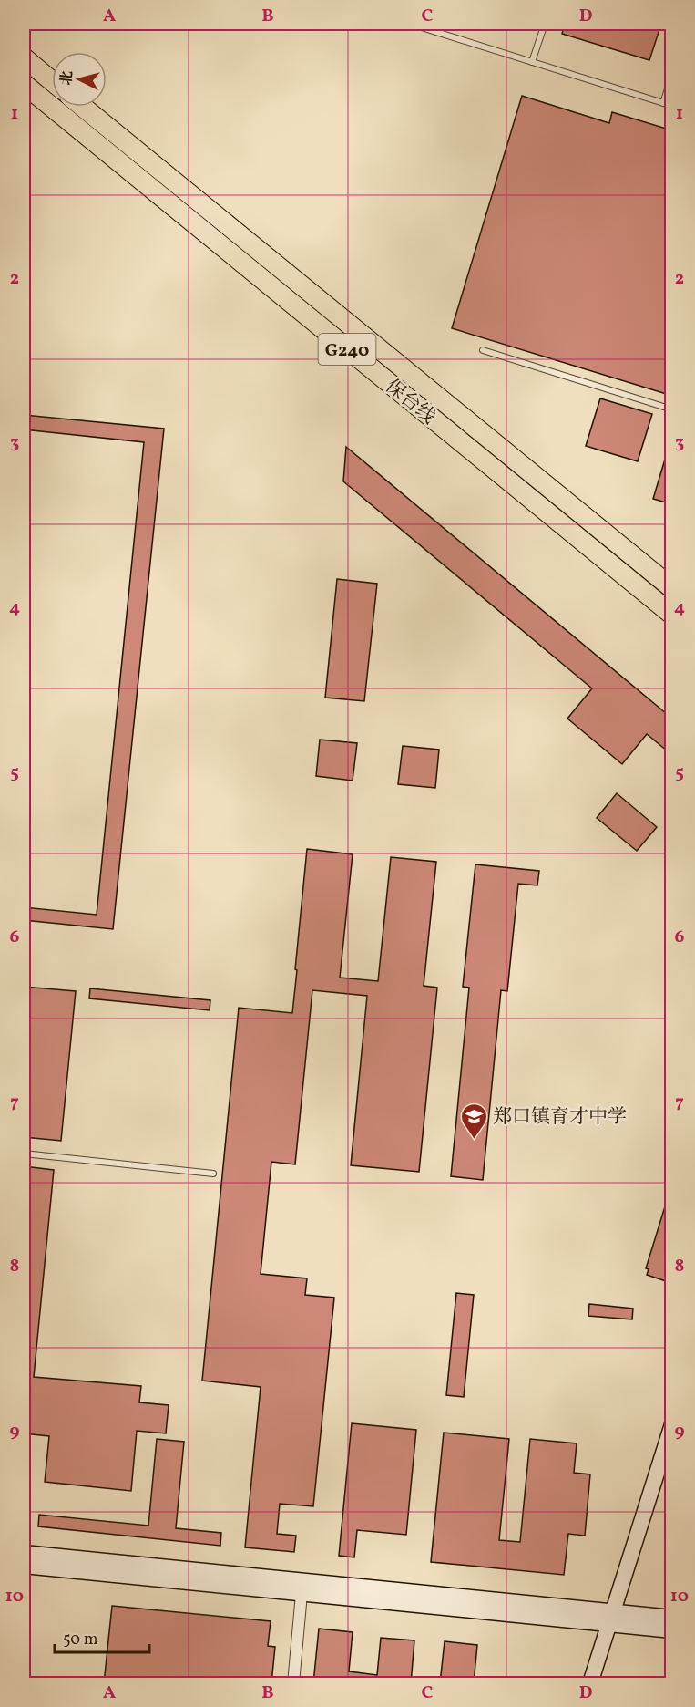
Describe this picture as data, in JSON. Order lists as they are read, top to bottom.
{
  "streets": {
    "highway": ["G240", "保台线"]
  },
  "places": {
    "school or university": ["郑口镇育才中学"]
  },
  "scale_bar": "50 m",
  "north": "left",
  "grid": {
    "columns": [
      "A",
      "B",
      "C",
      "D"
    ],
    "rows": [
      "1",
      "2",
      "3",
      "4",
      "5",
      "6",
      "7",
      "8",
      "9",
      "10"
    ]
  }
}
